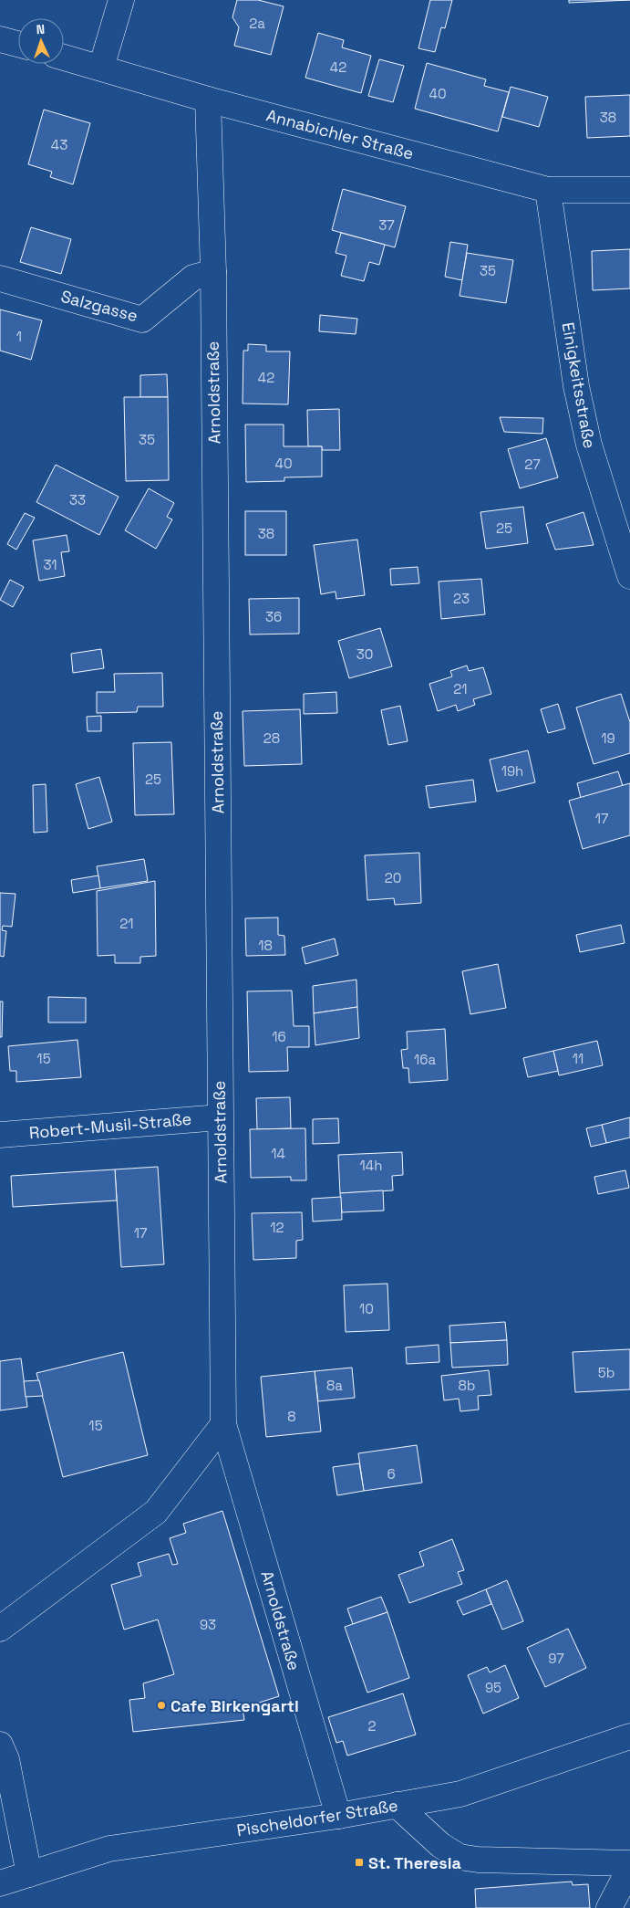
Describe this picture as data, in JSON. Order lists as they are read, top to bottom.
{
  "streets": {
    "street": [
      "Annabichler Straße",
      "Salzgasse",
      "Einigkeitsstraße",
      "Arnoldstraße",
      "Robert-Musil-Straße",
      "Pischeldorfer Straße"
    ]
  },
  "crossings": [
    ["Annabichler Straße", "Einigkeitsstraße"],
    ["Annabichler Straße", "Arnoldstraße"],
    ["Salzgasse", "Arnoldstraße"],
    ["Arnoldstraße", "Robert-Musil-Straße"],
    ["Arnoldstraße", "Pischeldorfer Straße"]
  ],
  "places": {
    "other": ["Cafe Birkengartl"],
    "transit": ["St. Theresia"]
  },
  "house_numbers": [
    "2a",
    "42",
    "40",
    "38",
    "43",
    "37",
    "35",
    "1",
    "42",
    "35",
    "40",
    "27",
    "33",
    "25",
    "38",
    "31",
    "23",
    "36",
    "30",
    "21",
    "28",
    "19",
    "19h",
    "25",
    "17",
    "20",
    "21",
    "18",
    "16",
    "15",
    "11",
    "16a",
    "14",
    "14h",
    "12",
    "17",
    "10",
    "5b",
    "8a",
    "8b",
    "8",
    "15",
    "6",
    "93",
    "97",
    "95",
    "2"
  ],
  "north": "top"
}
